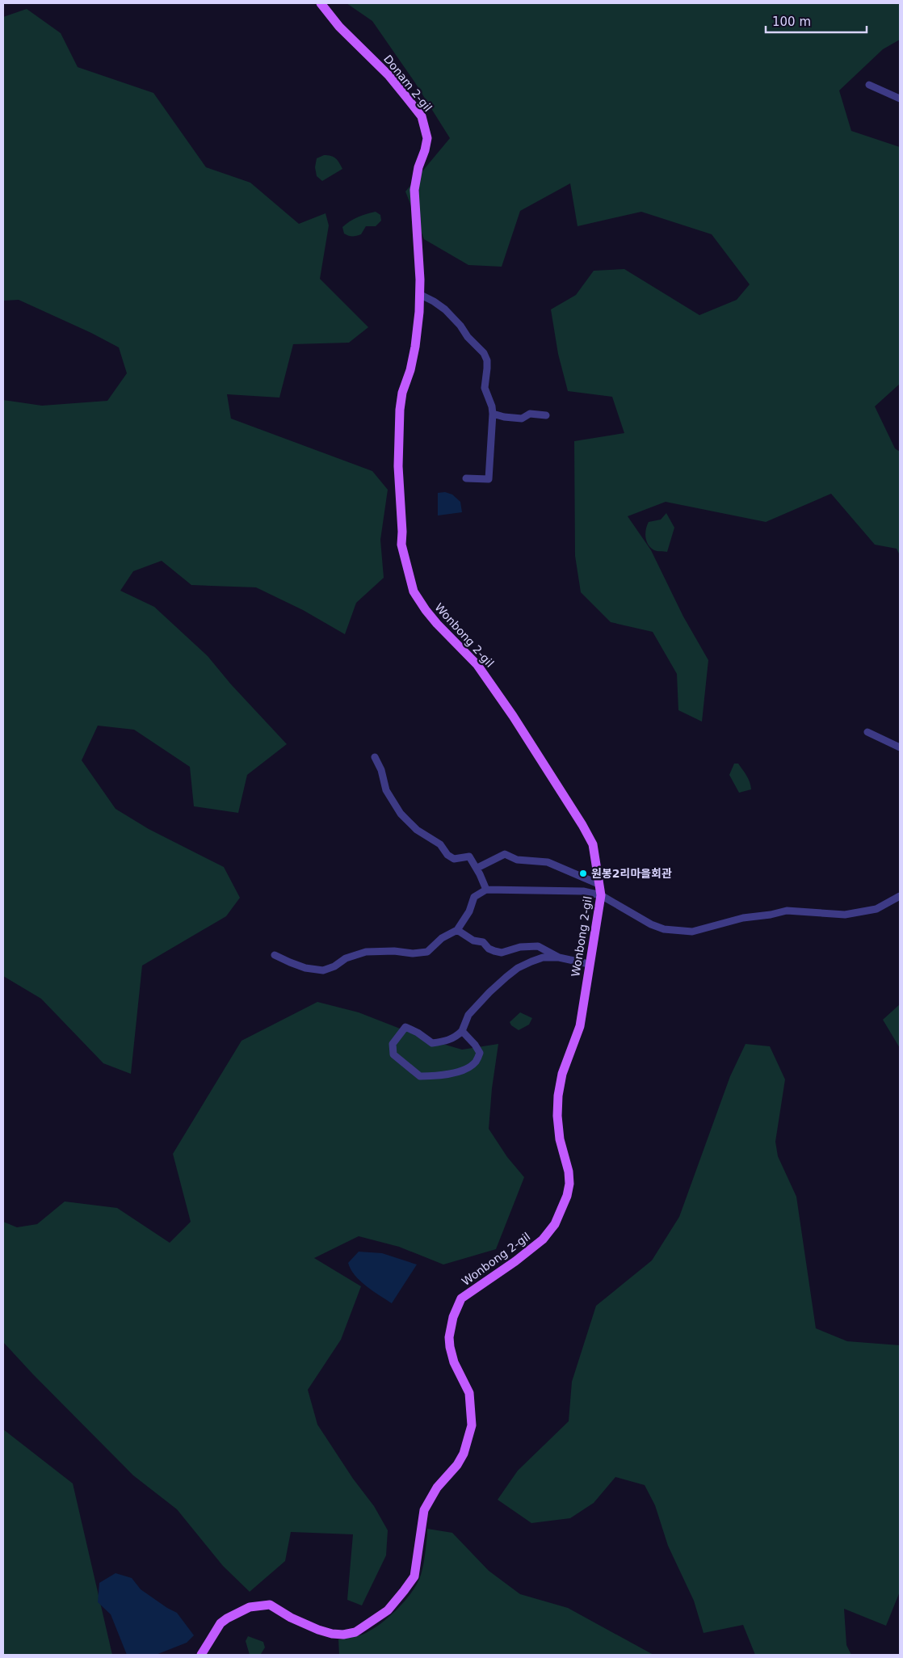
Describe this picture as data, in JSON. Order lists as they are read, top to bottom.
{
  "streets": {
    "main road": ["Donam 2-gil", "Wonbong 2-gil"]
  },
  "crossings": [
    ["Donam 2-gil", "Wonbong 2-gil"]
  ],
  "places": ["원봉2리마을회관"],
  "scale_bar": "100 m"
}
